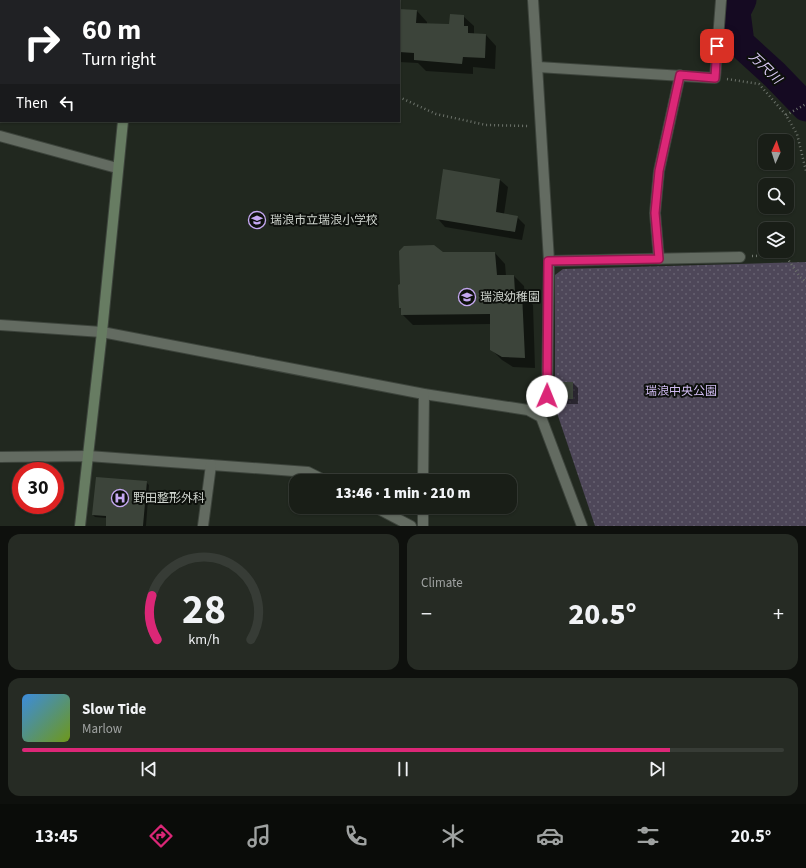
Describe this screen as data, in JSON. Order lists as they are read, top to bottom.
{
  "water": ["万尺川"],
  "parks": ["瑞浪中央公園"],
  "places": {
    "school or university": ["瑞浪市立瑞浪小学校", "瑞浪幼稚園"],
    "hospital": ["野田整形外科"]
  },
  "north": "top",
  "page": {
    "turn": ["60 m", "Turn right"],
    "then": "Then",
    "limit": "30",
    "trip": "13:46 · 1 min · 210 m",
    "tile": "Climate",
    "heat": ["−", "20.5°", "+"],
    "song": ["Slow Tide", "Marlow"],
    "tabs": ["13:45", "20.5°"],
    "gauge": ["28", "km/h"]
  }
}
